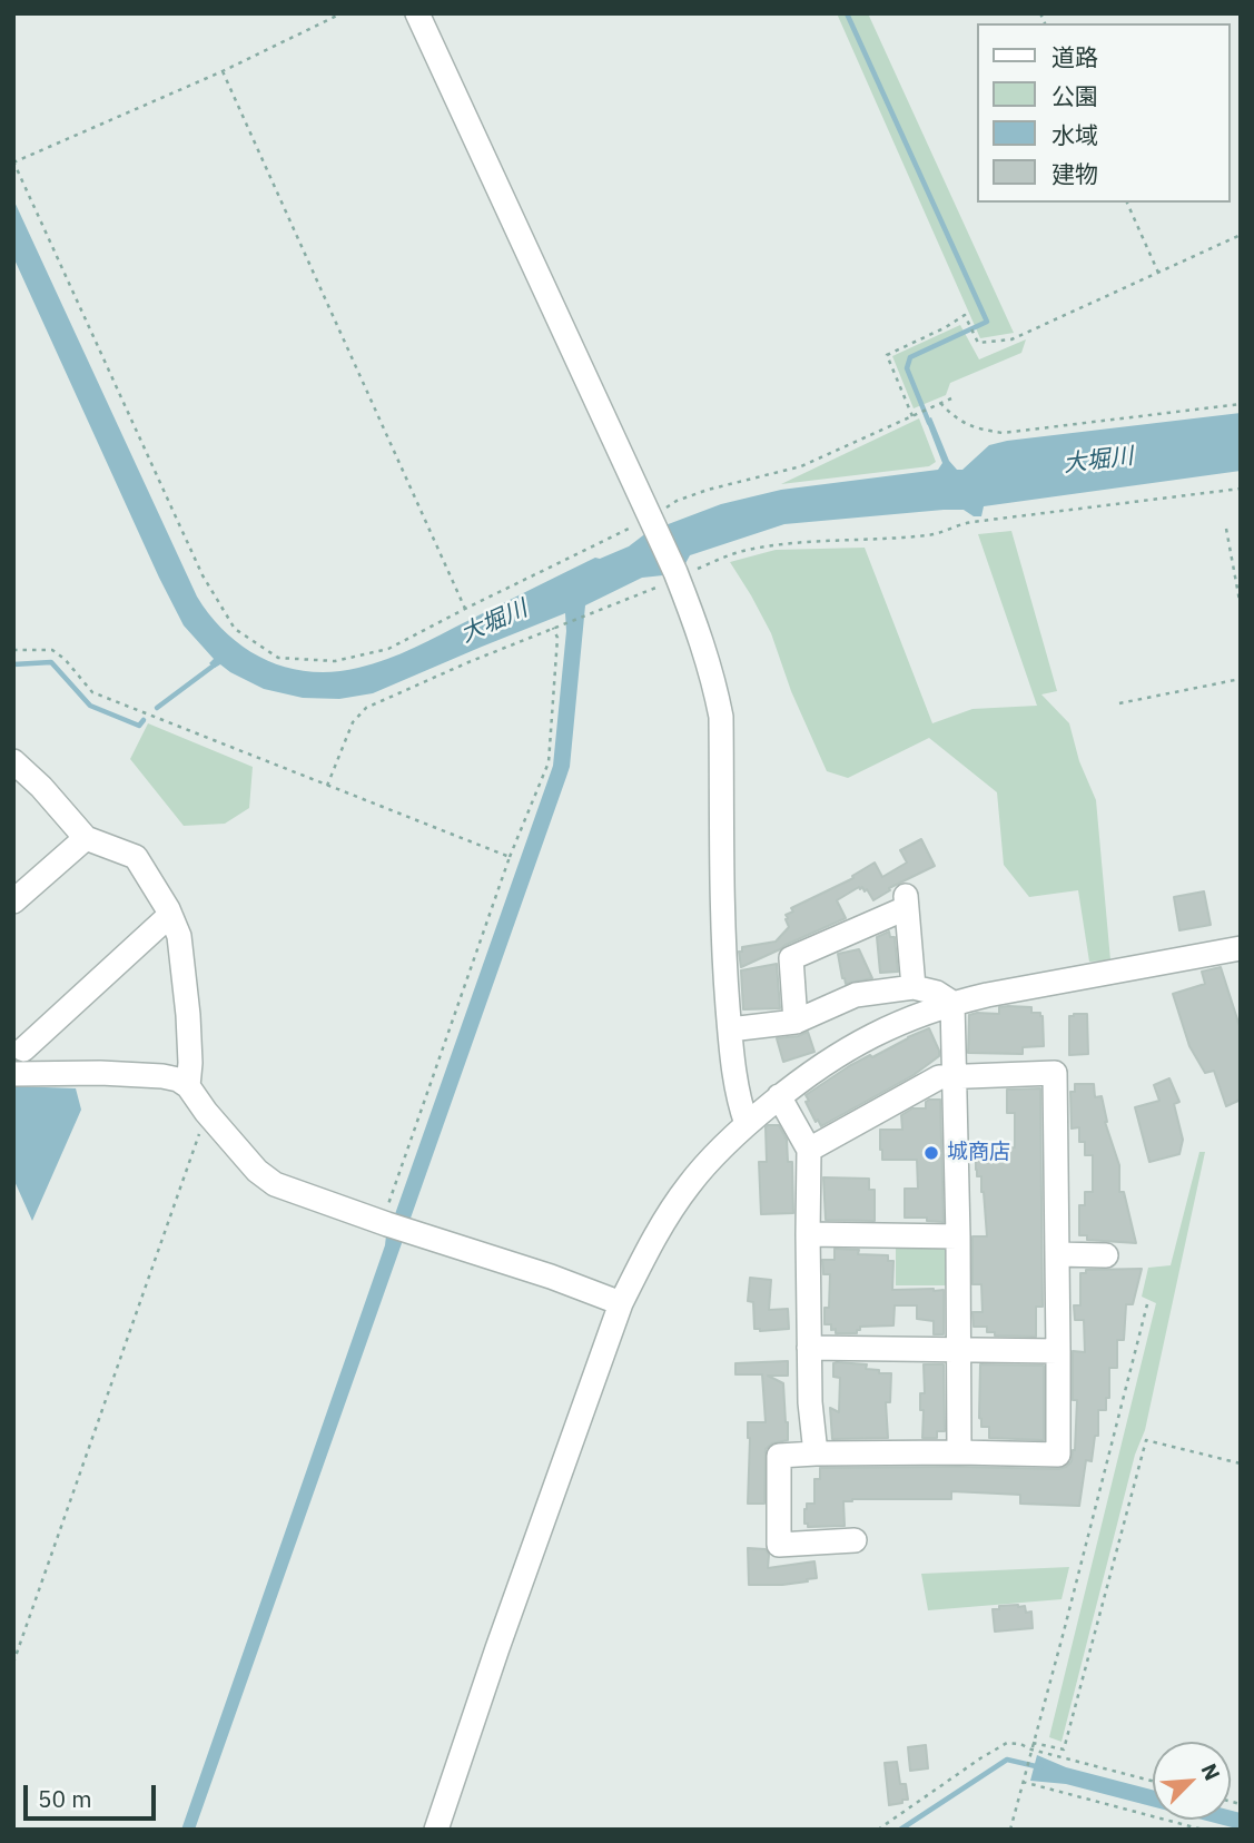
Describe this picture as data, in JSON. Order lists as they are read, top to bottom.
{
  "water": ["大堀川"],
  "places": ["城商店"],
  "legend": [
    "道路",
    "公園",
    "水域",
    "建物"
  ],
  "scale_bar": "50 m",
  "north": "top right"
}
